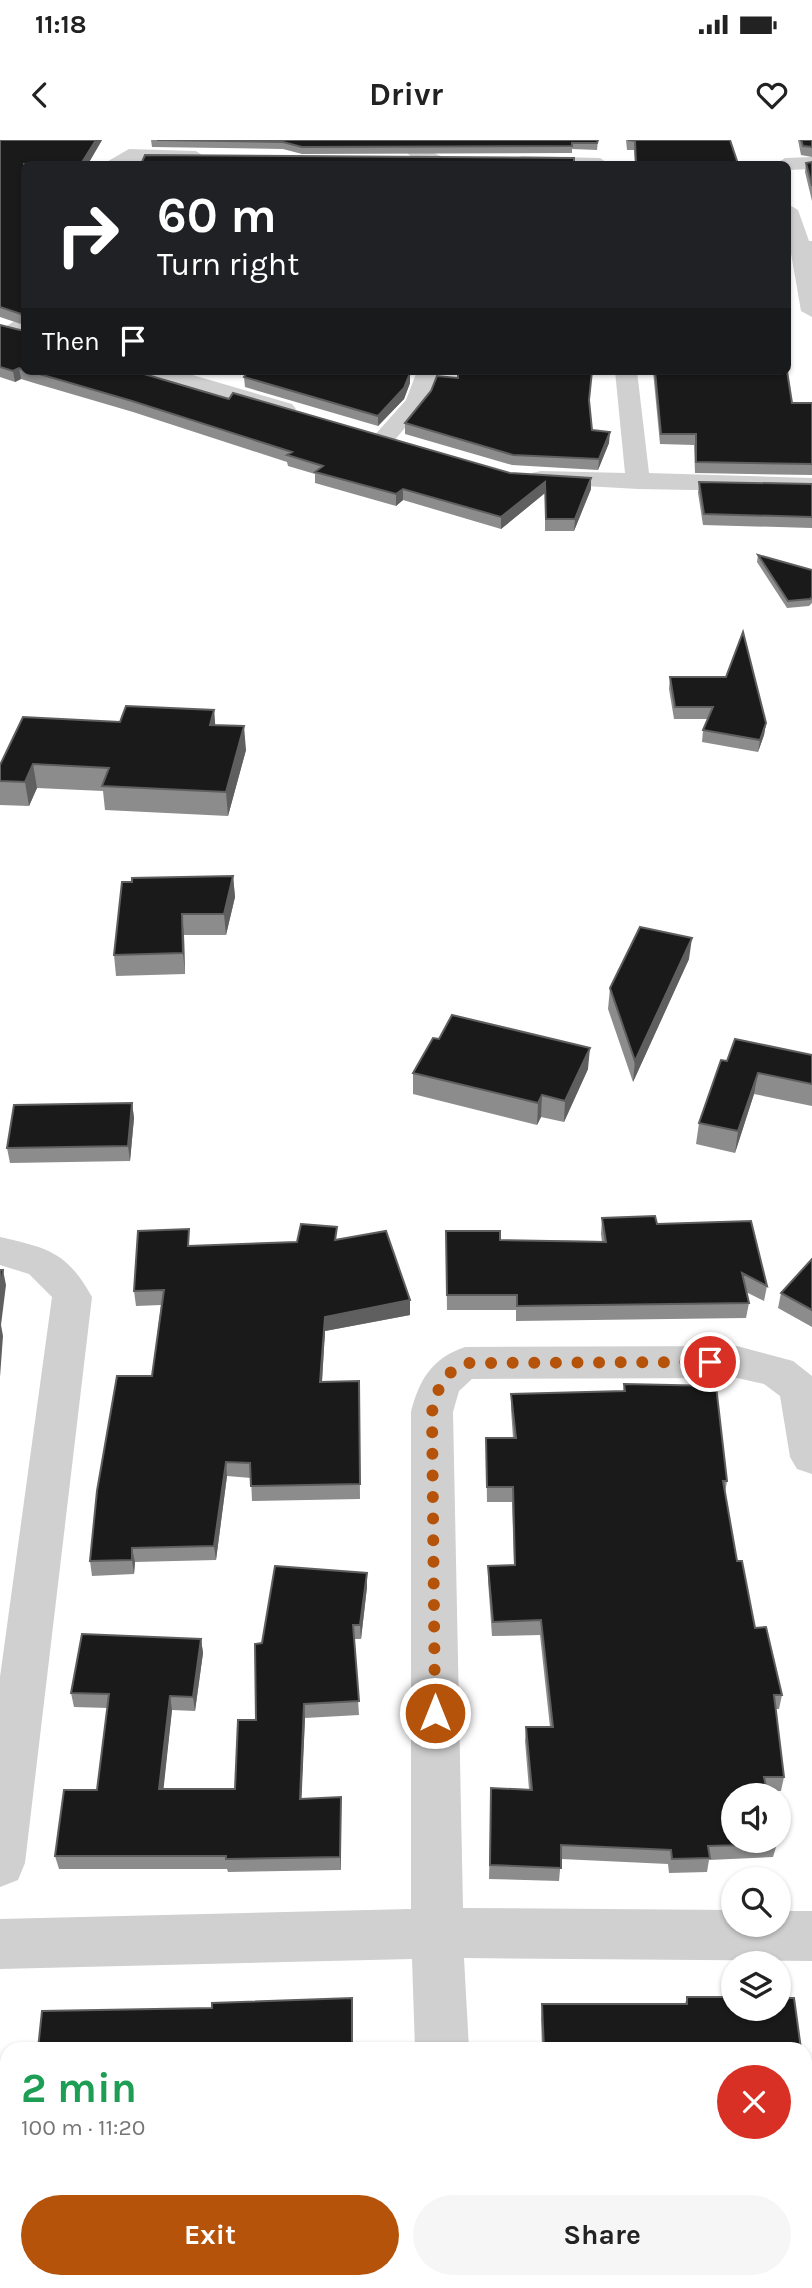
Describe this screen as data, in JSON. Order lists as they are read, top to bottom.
{
  "page": {
    "status": "11:18",
    "header": "Drivr",
    "turn": ["60 m", "Turn right"],
    "then": "Then",
    "heading": ["2 min", "100 m · 11:20"],
    "buttons": ["Exit", "Share"]
  }
}
